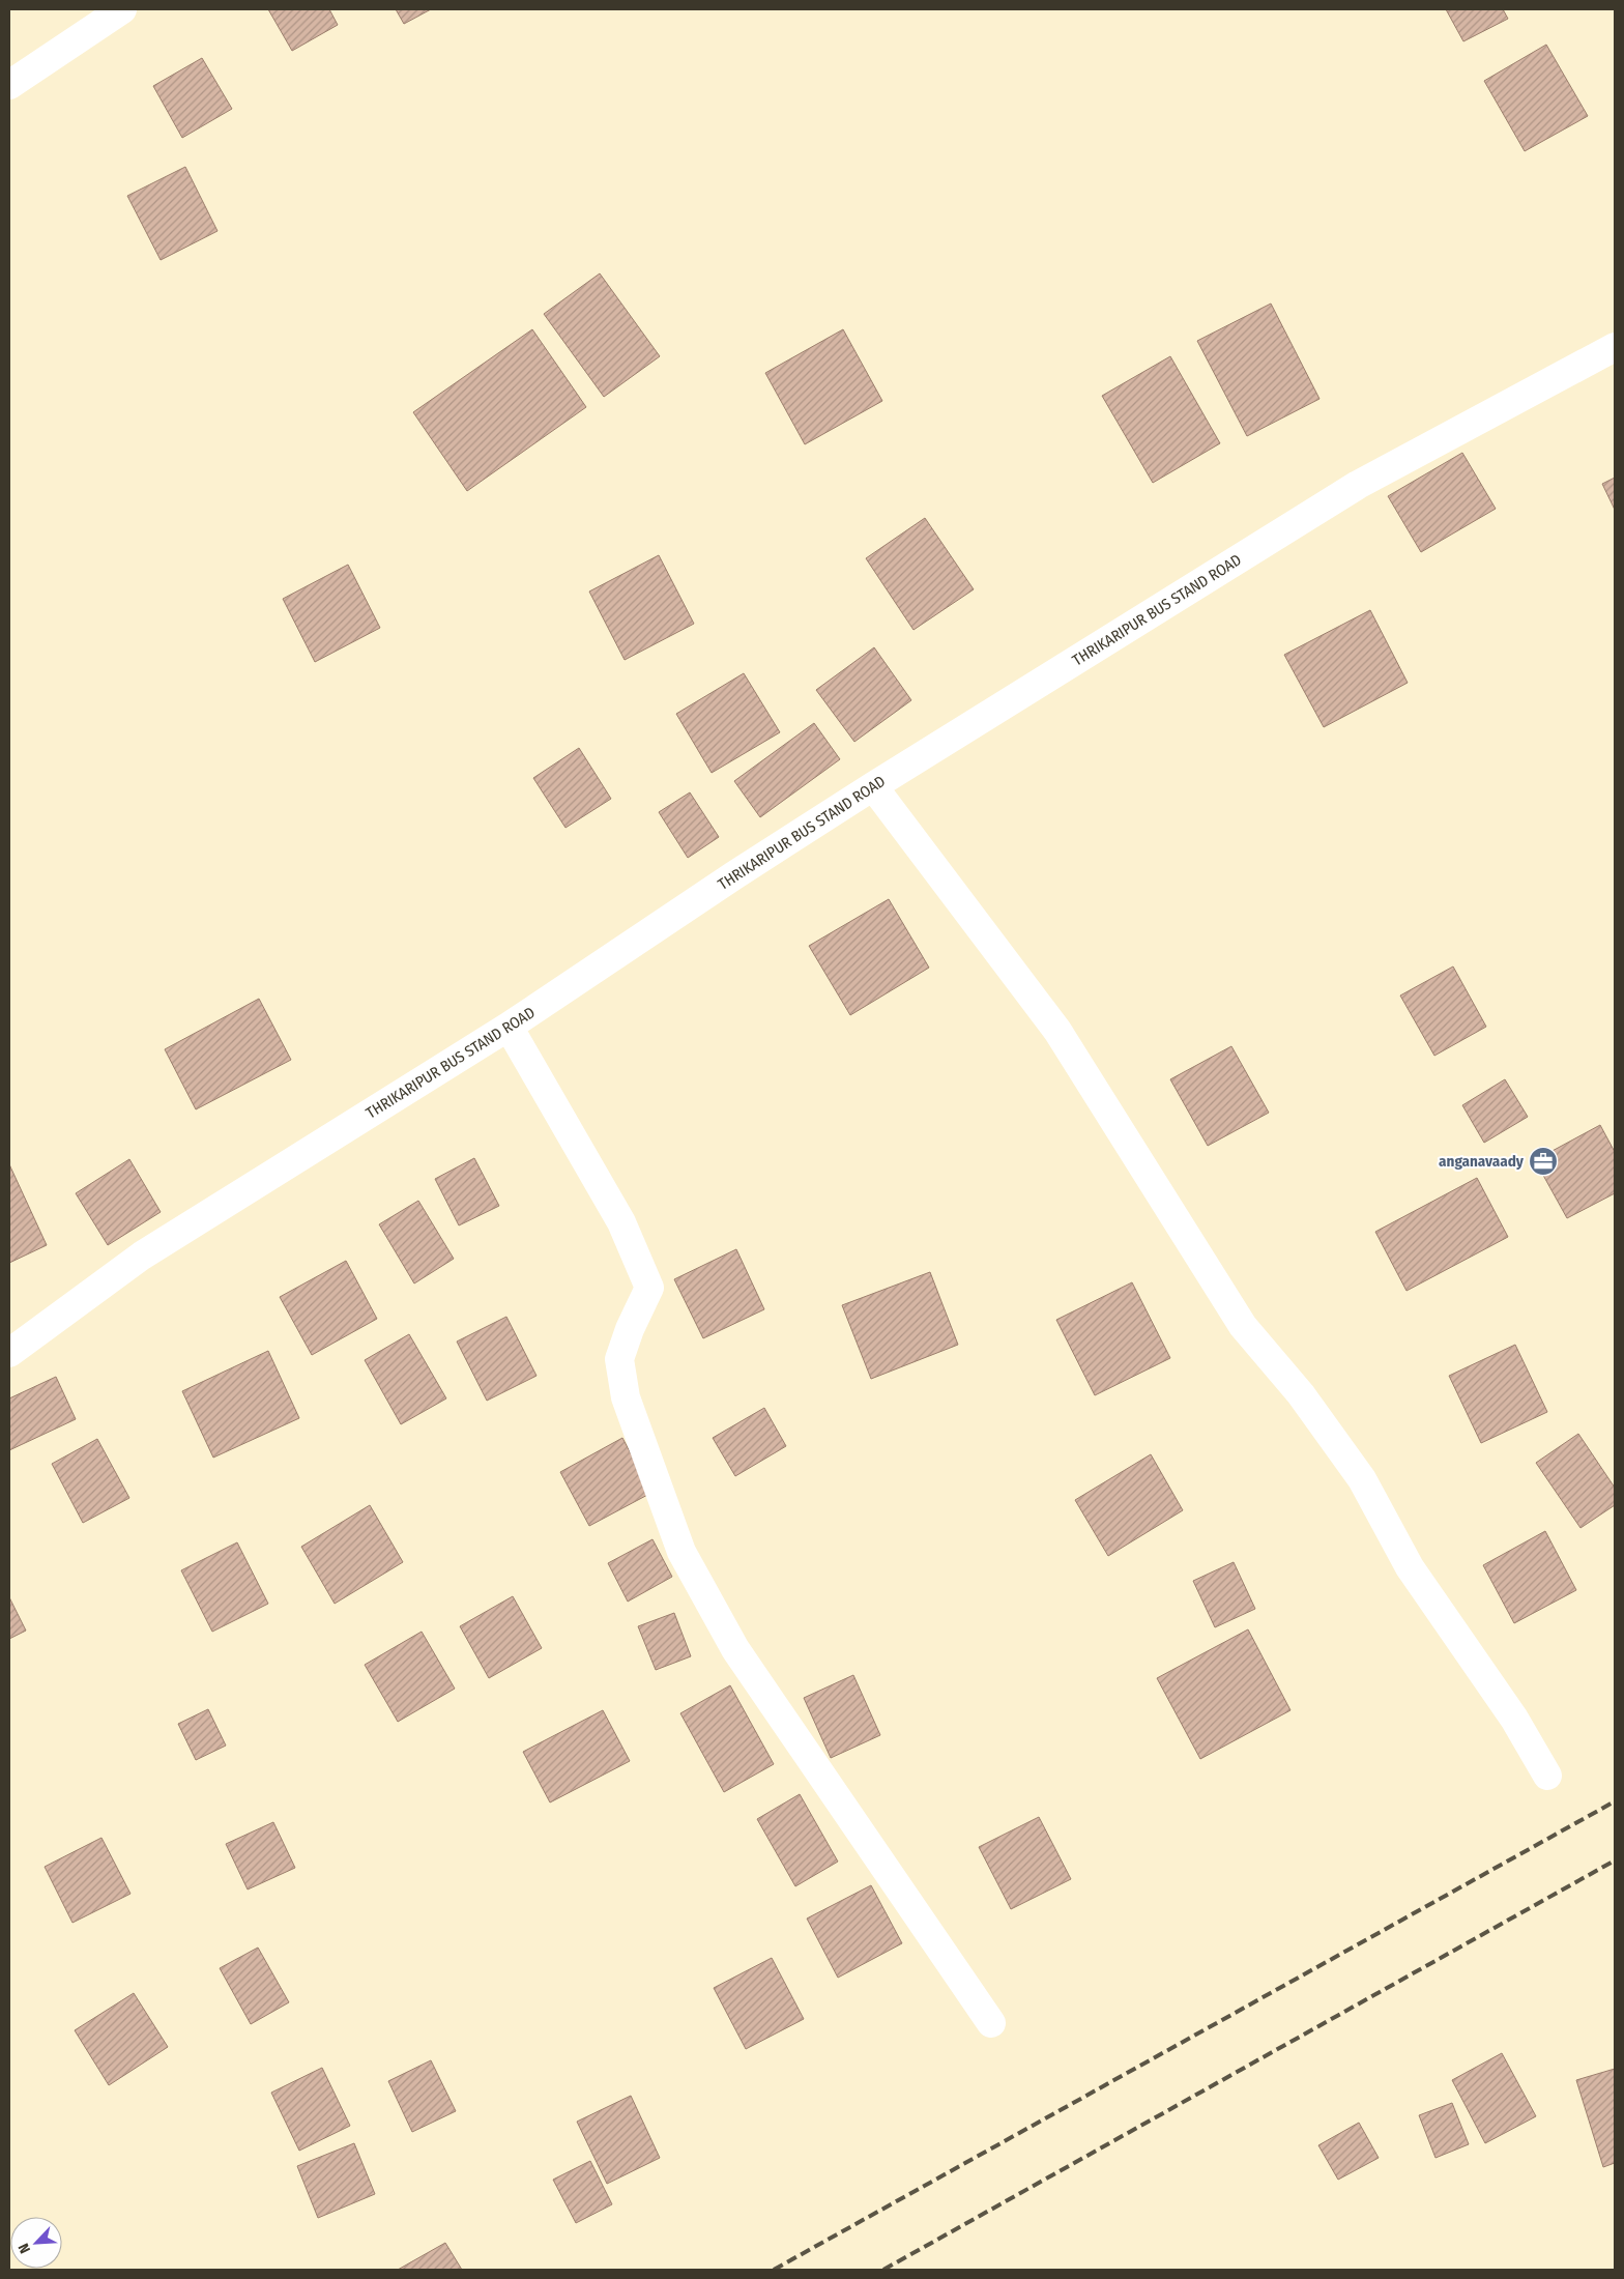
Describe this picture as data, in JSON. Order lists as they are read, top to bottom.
{
  "streets": {
    "street": ["THRIKARIPUR BUS STAND ROAD"]
  },
  "places": {
    "office": ["anganavaady"]
  },
  "north": "bottom left"
}
